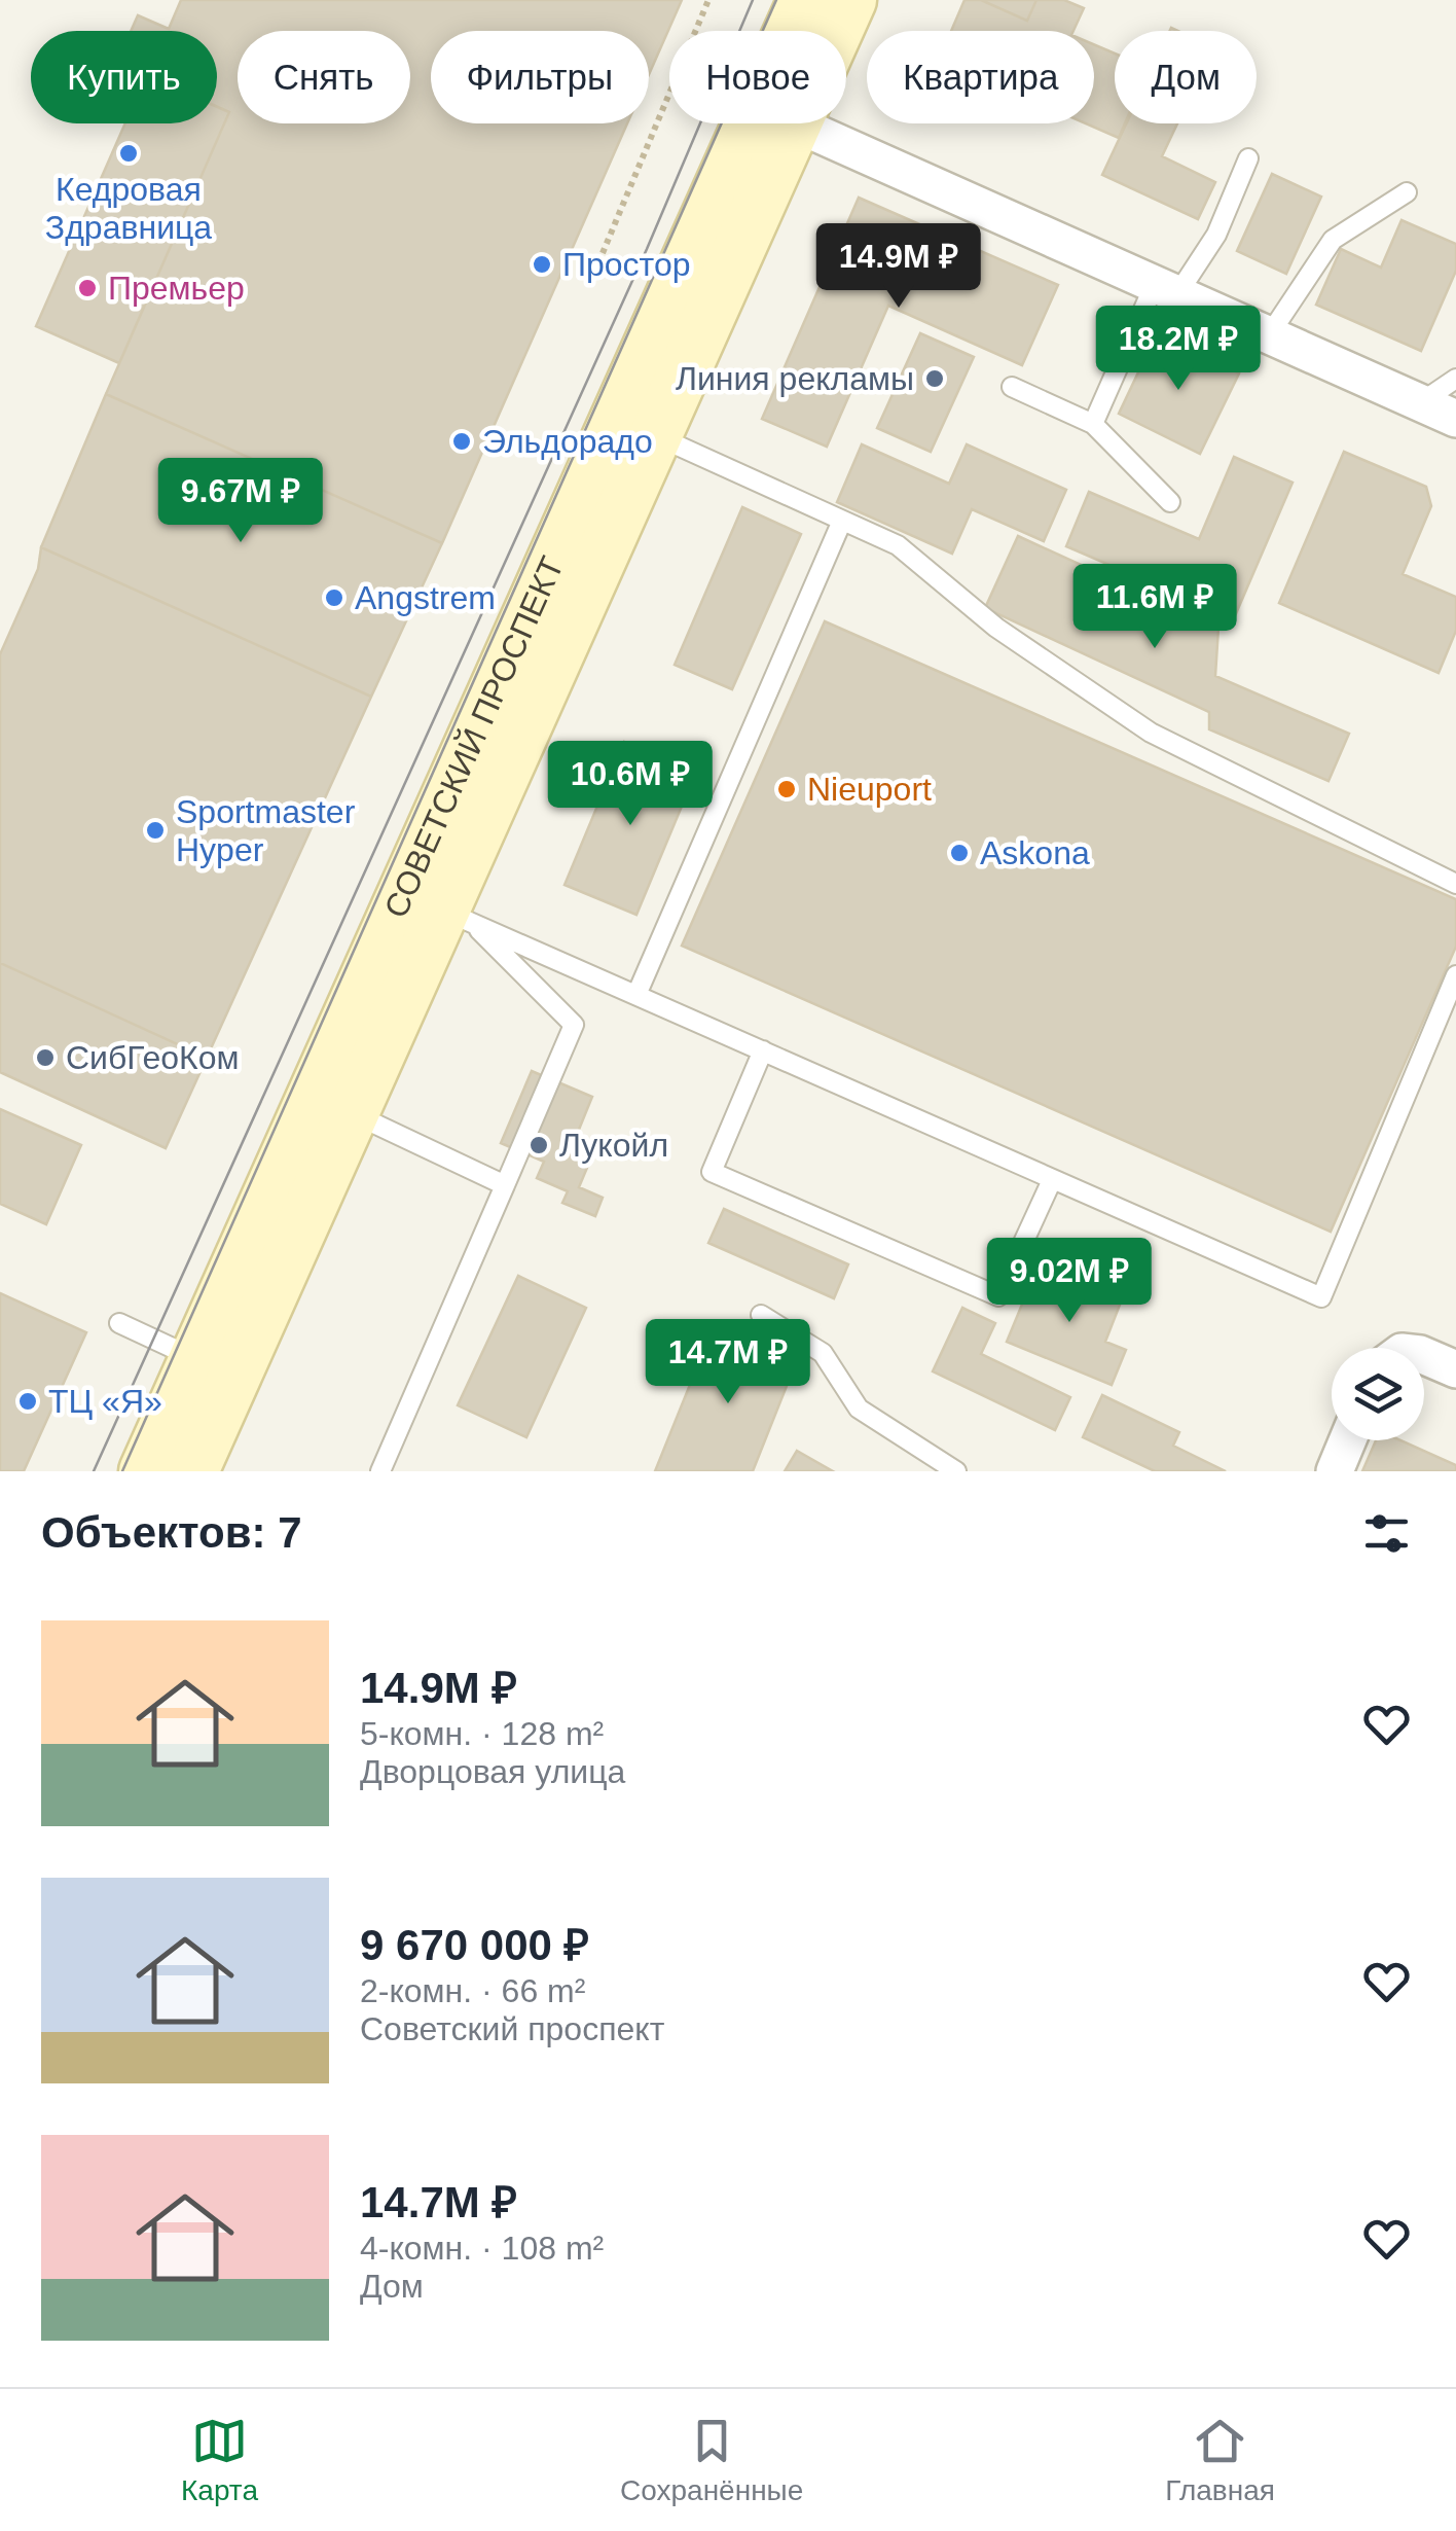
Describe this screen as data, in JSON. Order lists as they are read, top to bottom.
{
  "streets": {
    "main road": ["СОВЕТСКИЙ ПРОСПЕКТ"]
  },
  "places": [
    "Кедровая Здравница",
    "Простор",
    "Премьер",
    "Линия рекламы",
    "Эльдорадо",
    "Angstrem",
    "Nieuport",
    "Sportmaster Hyper",
    "Askona",
    "СибГеоКом",
    "Лукойл",
    "ТЦ «Я»"
  ],
  "page": {
    "chip": [
      "Купить",
      "Снять",
      "Фильтры",
      "Новое",
      "Квартира",
      "Дом"
    ],
    "price": [
      "14.9M ₽",
      "18.2M ₽",
      "9.67M ₽",
      "11.6M ₽",
      "10.6M ₽",
      "9.02M ₽",
      "14.7M ₽"
    ],
    "heading": "Объектов: 7",
    "list": [
      {
        "name": "14.9M ₽",
        "note": "5-комн. · 128 m² · Дворцовая улица"
      },
      {
        "name": "9 670 000 ₽",
        "note": "2-комн. · 66 m² · Советский проспект"
      },
      {
        "name": "14.7M ₽",
        "note": "4-комн. · 108 m² · Дом"
      }
    ],
    "tabs": ["Карта", "Сохранённые", "Главная"]
  }
}
